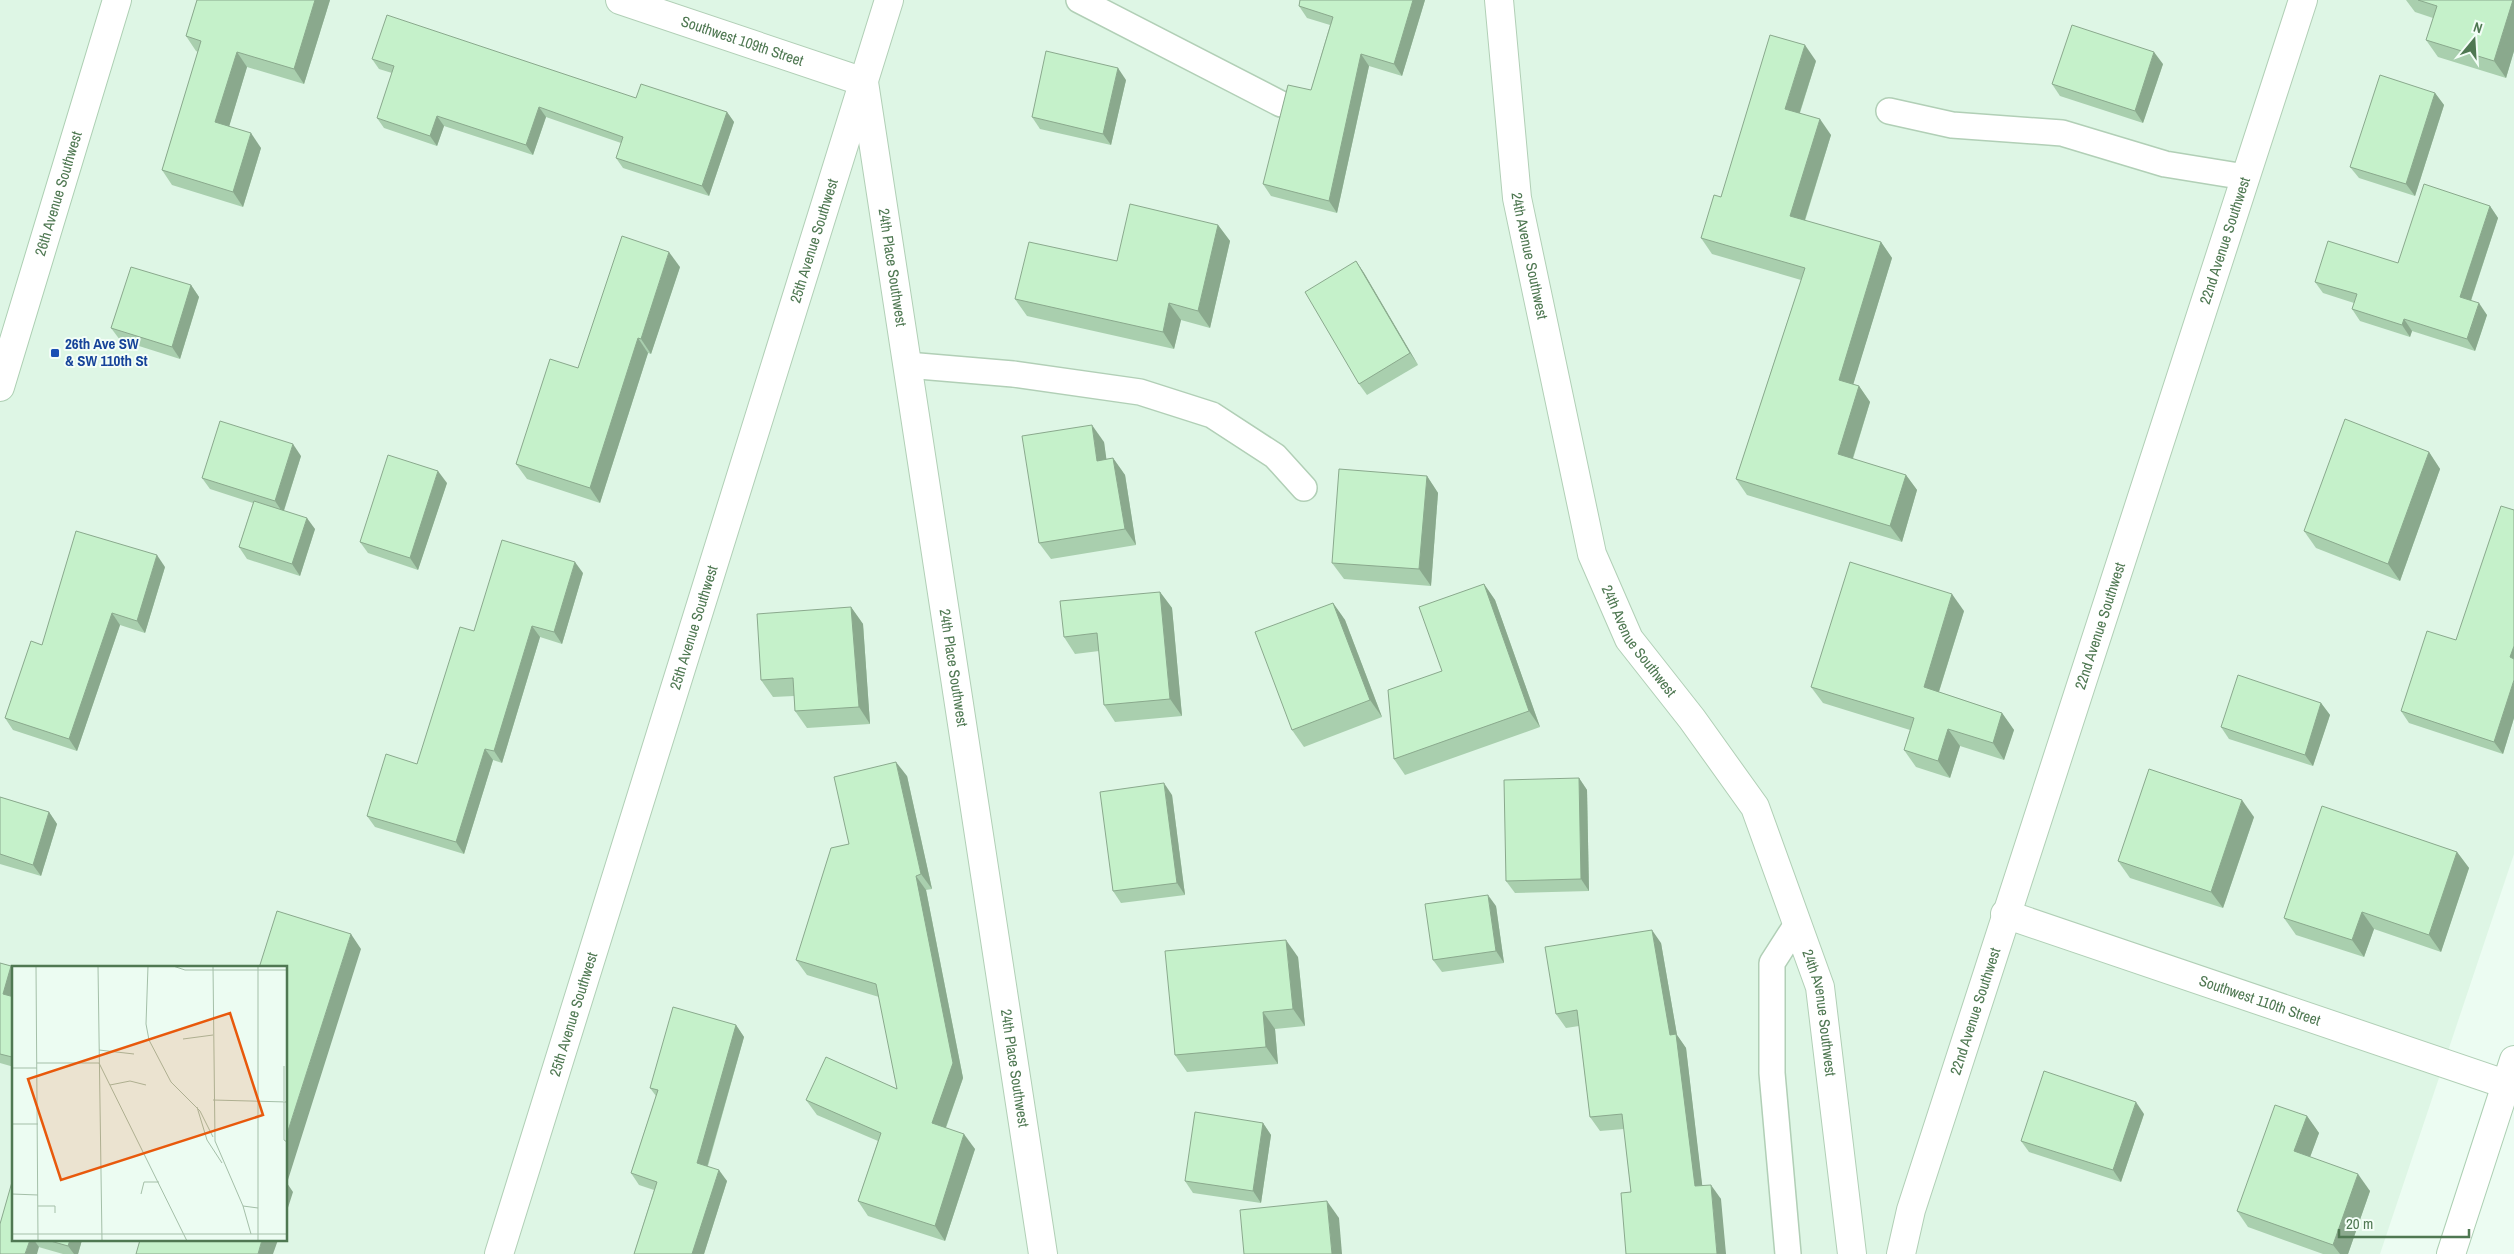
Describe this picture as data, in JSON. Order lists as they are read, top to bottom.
{
  "streets": {
    "street": [
      "Southwest 109th Street",
      "26th Avenue Southwest",
      "25th Avenue Southwest",
      "22nd Avenue Southwest",
      "24th Avenue Southwest",
      "24th Place Southwest",
      "Southwest 110th Street"
    ]
  },
  "crossings": [
    ["Southwest 109th Street", "25th Avenue Southwest"],
    ["Southwest 109th Street", "24th Place Southwest"],
    ["25th Avenue Southwest", "24th Place Southwest"],
    ["22nd Avenue Southwest", "Southwest 110th Street"]
  ],
  "places": {
    "transit": ["26th Ave SW & SW 110th St"]
  },
  "scale_bar": "20 m",
  "north": "top"
}
